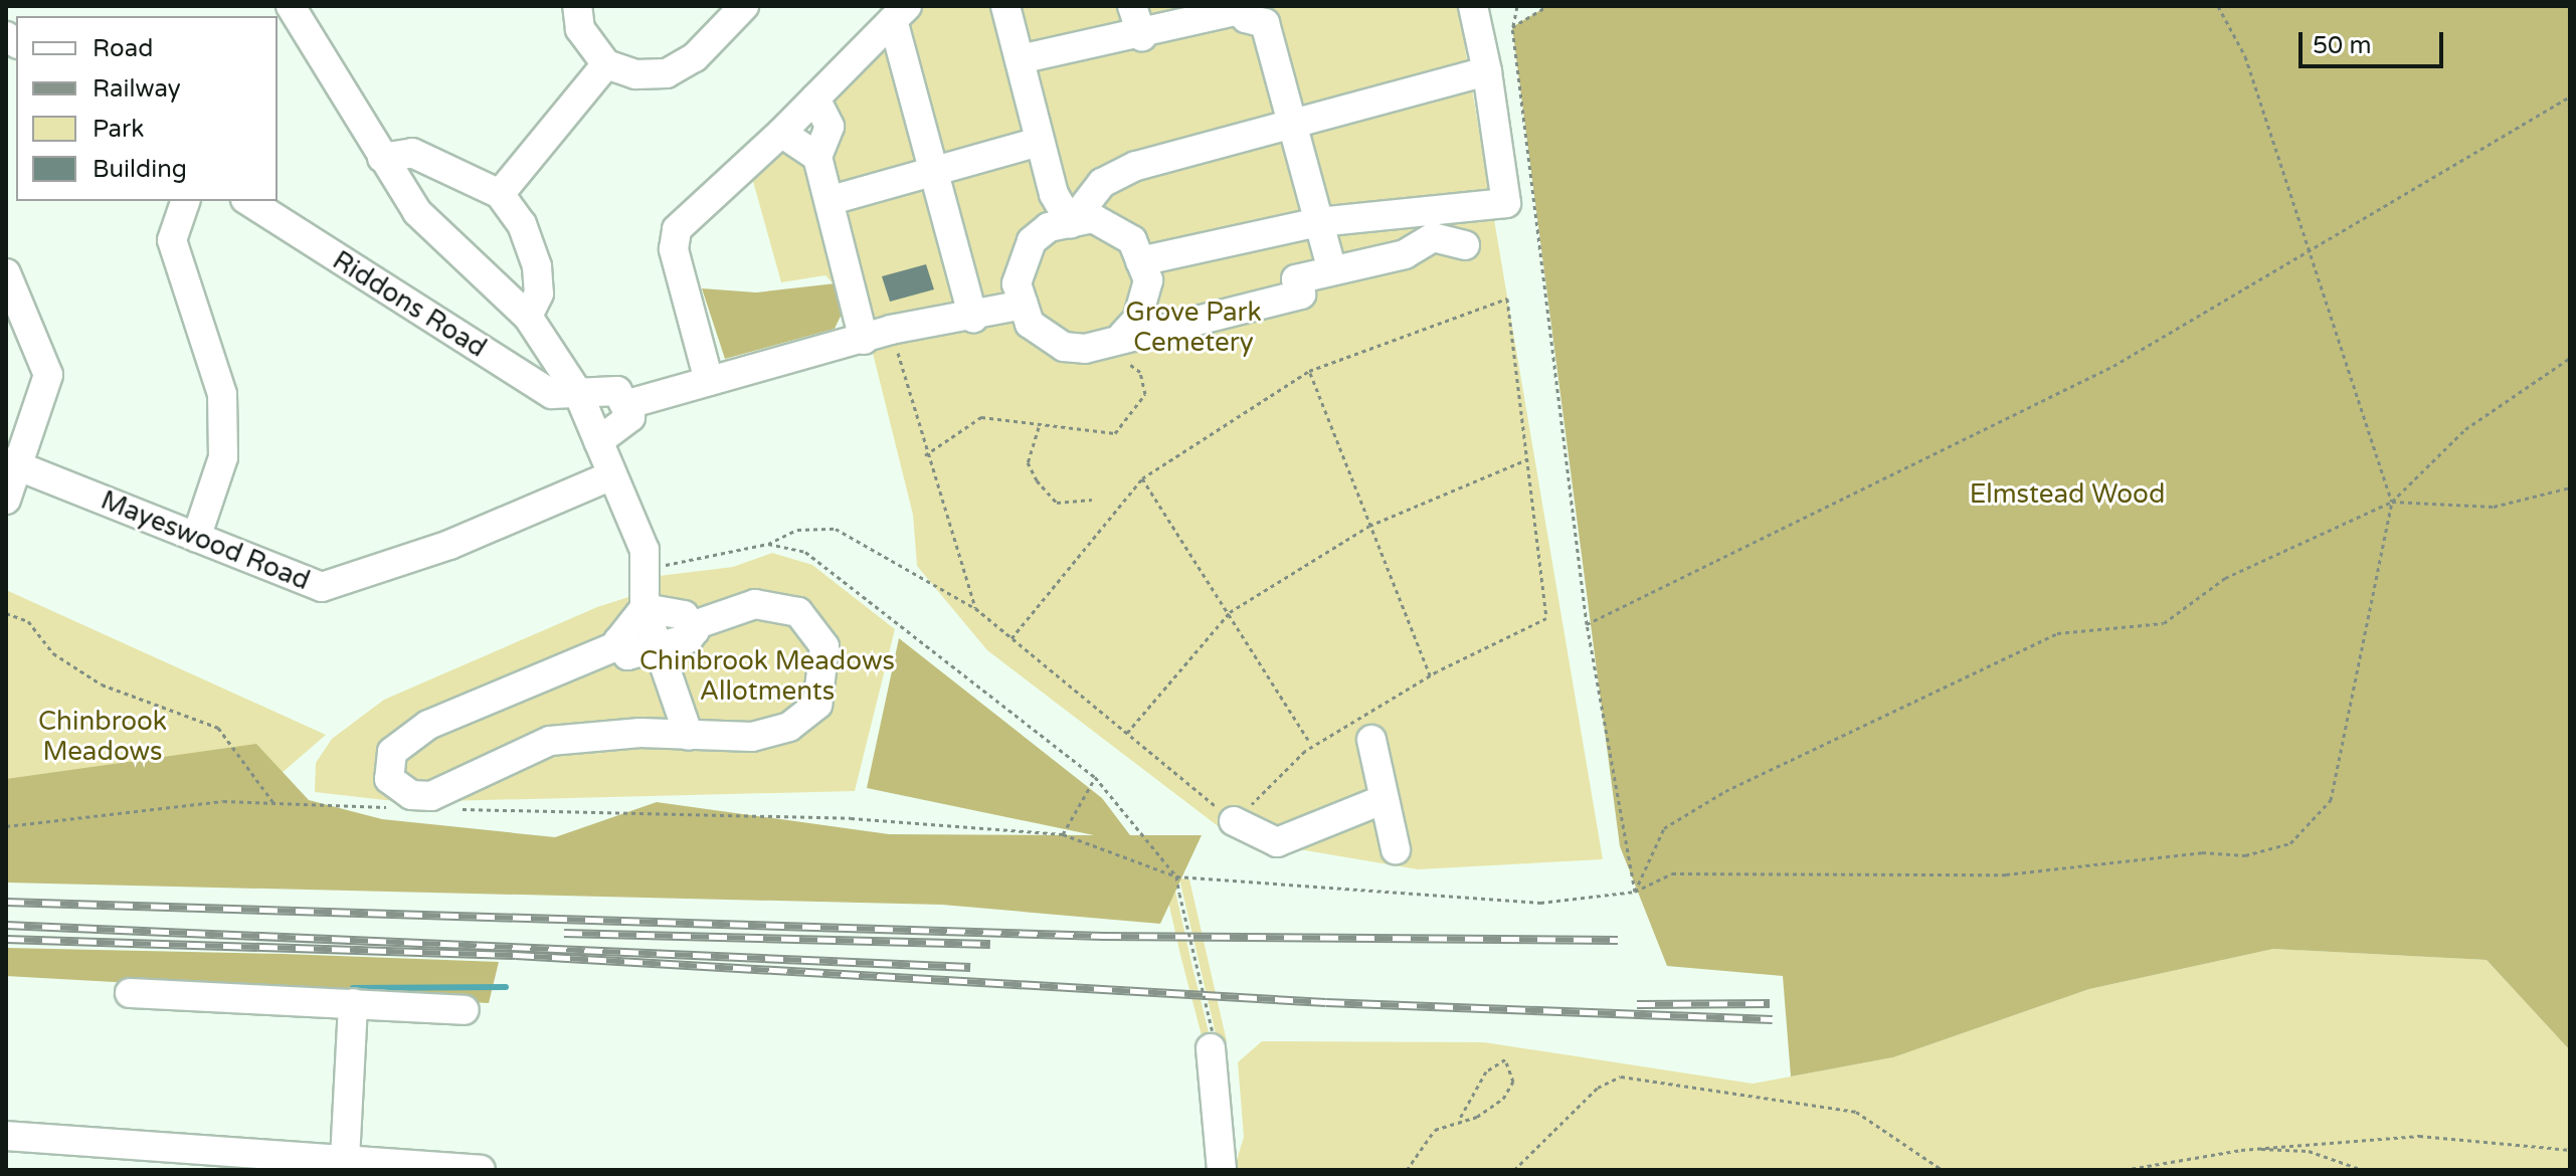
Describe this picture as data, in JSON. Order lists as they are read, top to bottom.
{
  "streets": {
    "street": ["Riddons Road", "Mayeswood Road"]
  },
  "parks": [
    "Grove Park Cemetery",
    "Elmstead Wood",
    "Chinbrook Meadows Allotments",
    "Chinbrook Meadows"
  ],
  "legend": [
    "Road",
    "Railway",
    "Park",
    "Building"
  ],
  "scale_bar": "50 m"
}
